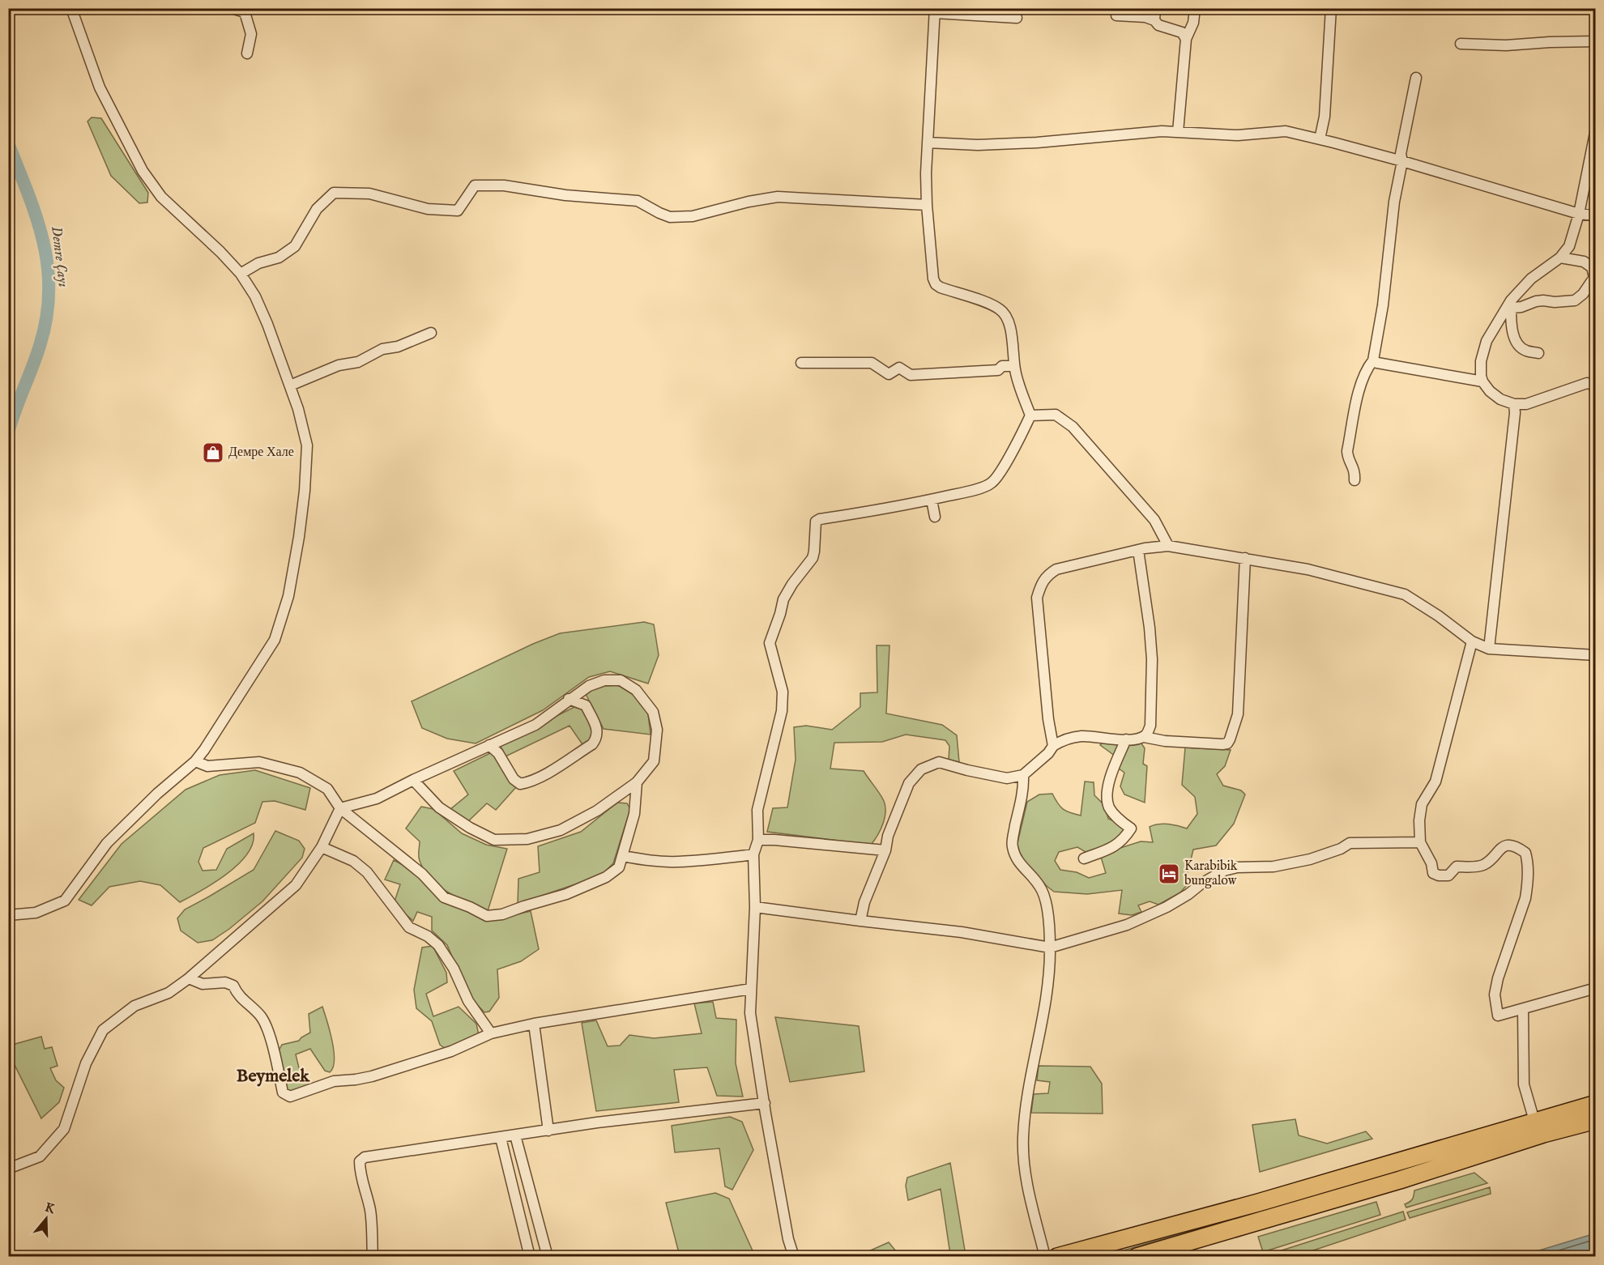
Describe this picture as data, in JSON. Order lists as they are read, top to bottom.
{
  "districts": ["Beymelek"],
  "water": ["Demre Çayı"],
  "places": {
    "shop": ["Демре Хале"],
    "hotel": ["Karabibik bungalow"]
  },
  "north": "top"
}
